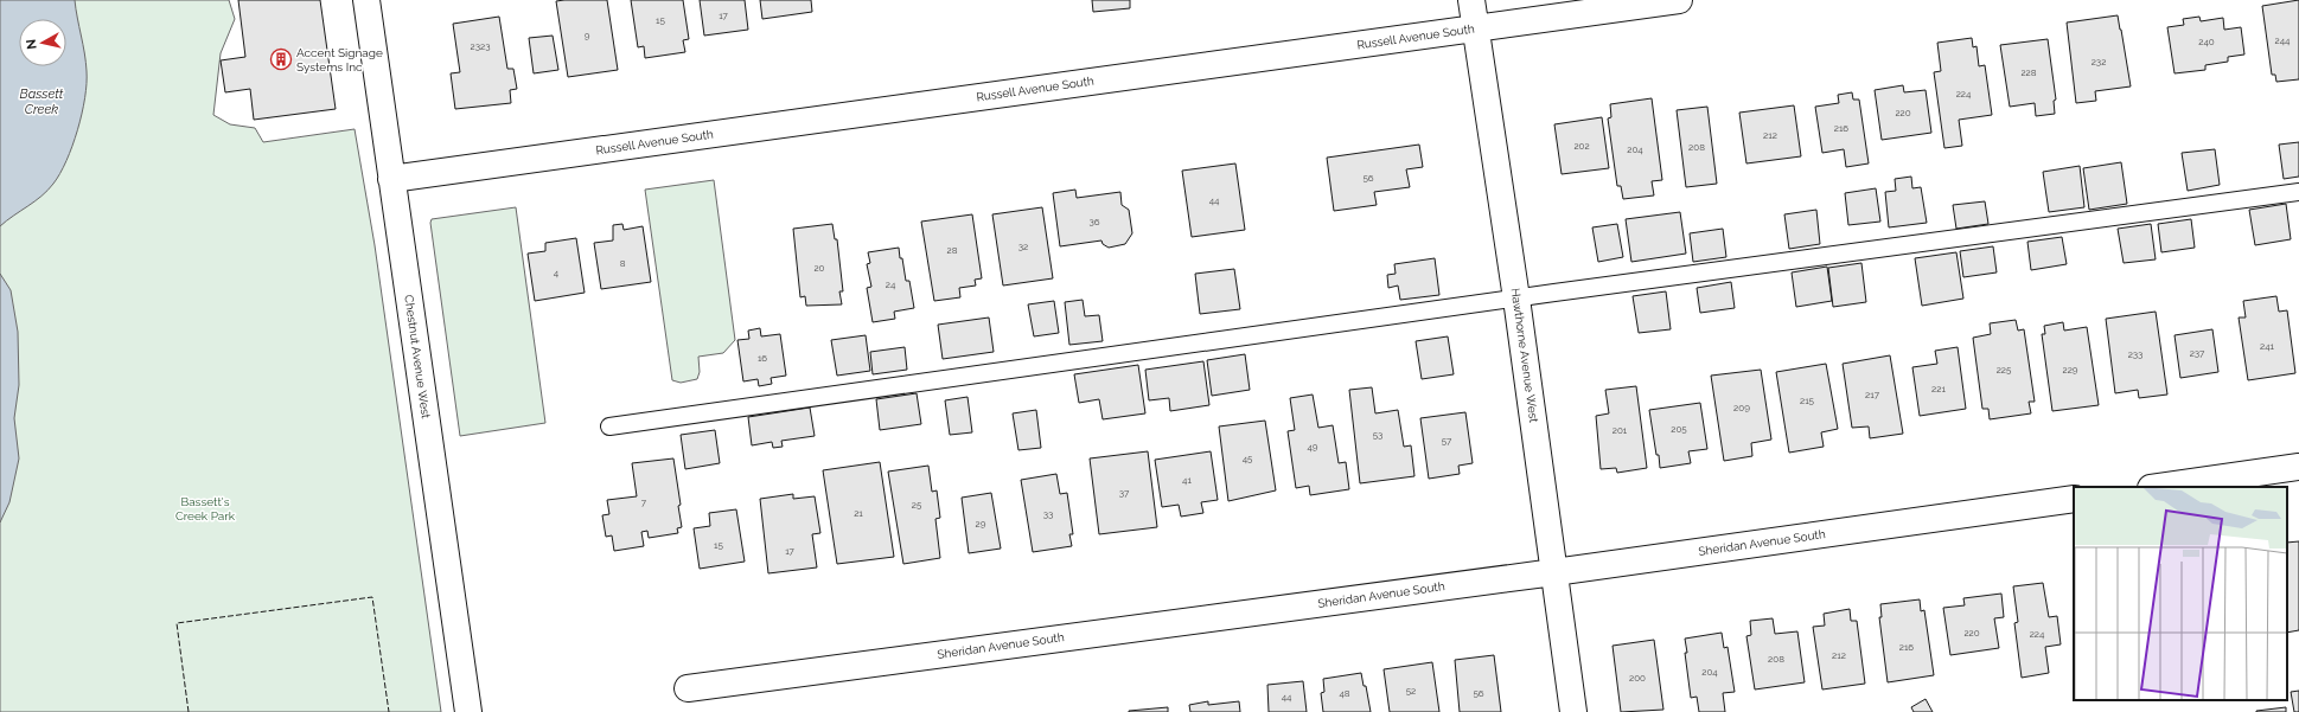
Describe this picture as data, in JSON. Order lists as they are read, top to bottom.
{
  "streets": {
    "street": [
      "Russell Avenue South",
      "Hawthorne Avenue West",
      "Chestnut Avenue West",
      "Sheridan Avenue South"
    ]
  },
  "crossings": [
    ["Russell Avenue South", "Hawthorne Avenue West"],
    ["Russell Avenue South", "Chestnut Avenue West"],
    ["Hawthorne Avenue West", "Sheridan Avenue South"]
  ],
  "water": ["Bassett Creek"],
  "parks": ["Bassett's Creek Park"],
  "places": {
    "building": ["Accent Signage Systems Inc"]
  },
  "house_numbers": [
    "17",
    "15",
    "9",
    "244",
    "240",
    "2323",
    "232",
    "228",
    "224",
    "220",
    "216",
    "212",
    "202",
    "208",
    "204",
    "56",
    "44",
    "36",
    "32",
    "28",
    "8",
    "20",
    "4",
    "24",
    "241",
    "237",
    "233",
    "16",
    "225",
    "229",
    "221",
    "217",
    "215",
    "209",
    "205",
    "201",
    "53",
    "57",
    "49",
    "45",
    "41",
    "37",
    "7",
    "25",
    "21",
    "33",
    "29",
    "15",
    "17",
    "220",
    "224",
    "216",
    "212",
    "208",
    "204",
    "200",
    "52",
    "48",
    "56",
    "44"
  ],
  "north": "left"
}
